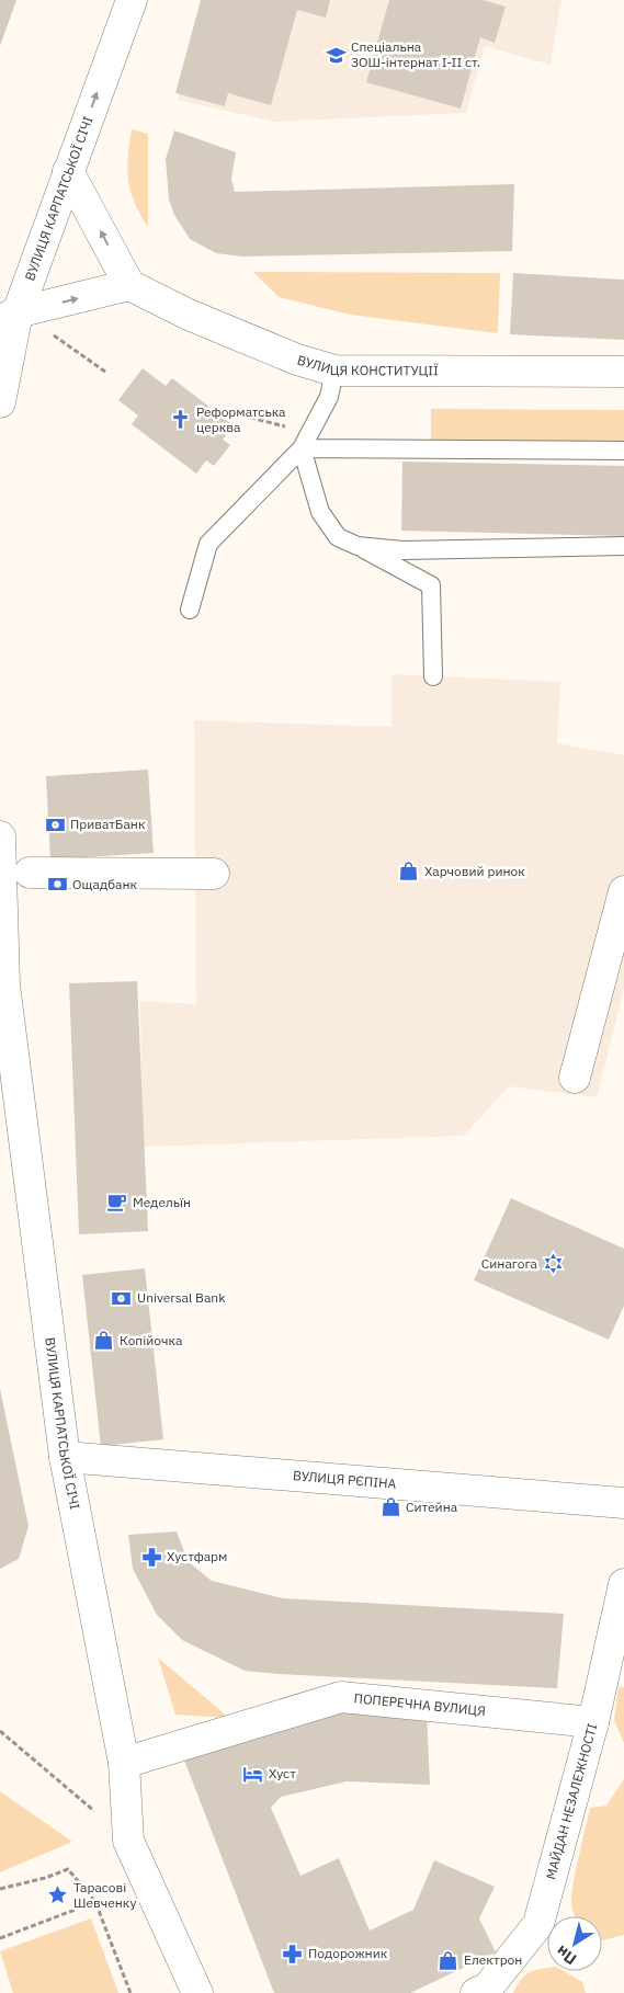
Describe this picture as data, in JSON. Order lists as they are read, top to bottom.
{
  "streets": {
    "street": [
      "ВУЛИЦЯ КАРПАТСЬКОЇ СІЧІ",
      "ВУЛИЦЯ КОНСТИТУЦІЇ",
      "ВУЛИЦЯ РЄПІНА",
      "ПОПЕРЕЧНА ВУЛИЦЯ",
      "МАЙДАН НЕЗАЛЕЖНОСТІ"
    ]
  },
  "crossings": [
    ["ВУЛИЦЯ КАРПАТСЬКОЇ СІЧІ", "ВУЛИЦЯ РЄПІНА"],
    ["ВУЛИЦЯ КАРПАТСЬКОЇ СІЧІ", "ПОПЕРЕЧНА ВУЛИЦЯ"],
    ["ПОПЕРЕЧНА ВУЛИЦЯ", "МАЙДАН НЕЗАЛЕЖНОСТІ"]
  ],
  "places": {
    "school or university": ["Спеціальна ЗОШ-інтернат І-ІІ ст."],
    "church": ["Реформатська церква"],
    "bank": ["ПриватБанк", "Ощадбанк", "Universal Bank"],
    "shop": [
      "Харчовий ринок",
      "Копійочка",
      "Ситейна",
      "Електрон"
    ],
    "cafe": ["Медельїн"],
    "synagogue": ["Синагога"],
    "pharmacy": ["Хустфарм", "Подорожник"],
    "hotel": ["Хуст"],
    "place": ["Тарасові Шевченку"]
  },
  "north": "bottom left"
}
